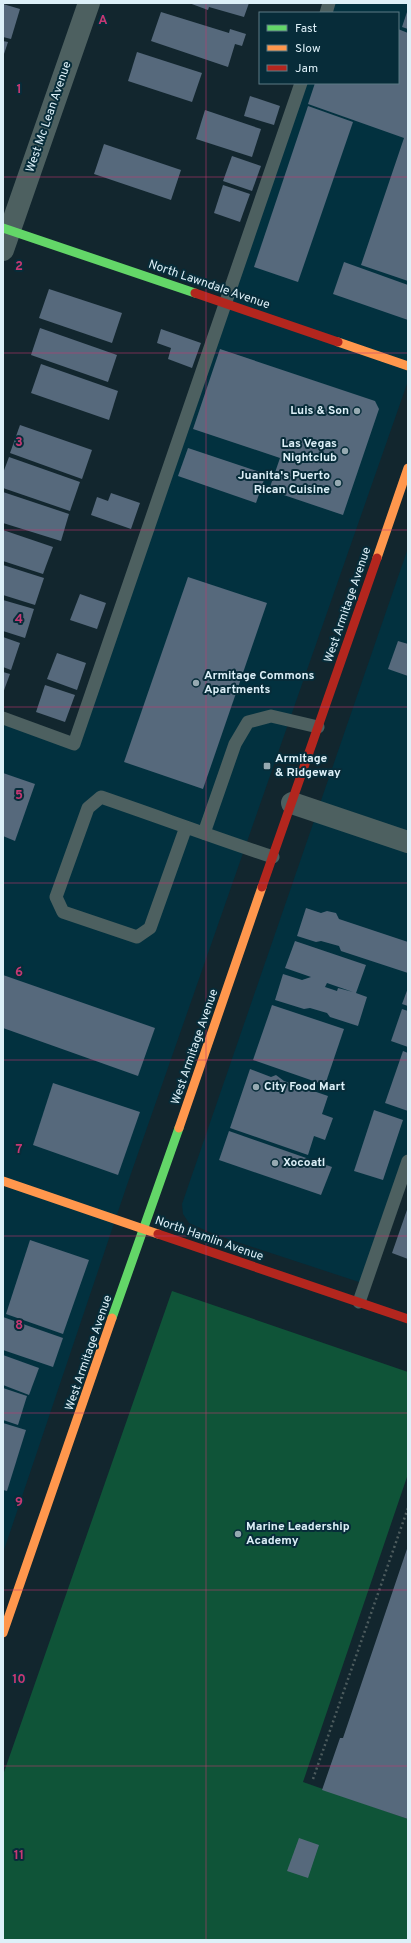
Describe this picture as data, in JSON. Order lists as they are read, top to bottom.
{
  "streets": {
    "main road": ["North Lawndale Avenue", "West Armitage Avenue", "North Hamlin Avenue"],
    "street": ["West Mc Lean Avenue"]
  },
  "crossings": [
    ["West Mc Lean Avenue", "North Lawndale Avenue"],
    ["West Armitage Avenue", "North Hamlin Avenue"]
  ],
  "places": {
    "other": [
      "Luis & Son",
      "Las Vegas Nightclub",
      "Juanita's Puerto Rican Cuisine",
      "Armitage Commons Apartments",
      "City Food Mart",
      "Xocoatl",
      "Marine Leadership Academy"
    ],
    "transit": ["Armitage & Ridgeway"]
  },
  "legend": ["Fast", "Slow", "Jam"],
  "grid": {
    "columns": ["A"],
    "rows": [
      "1",
      "2",
      "3",
      "4",
      "5",
      "6",
      "7",
      "8",
      "9",
      "10",
      "11"
    ]
  }
}
